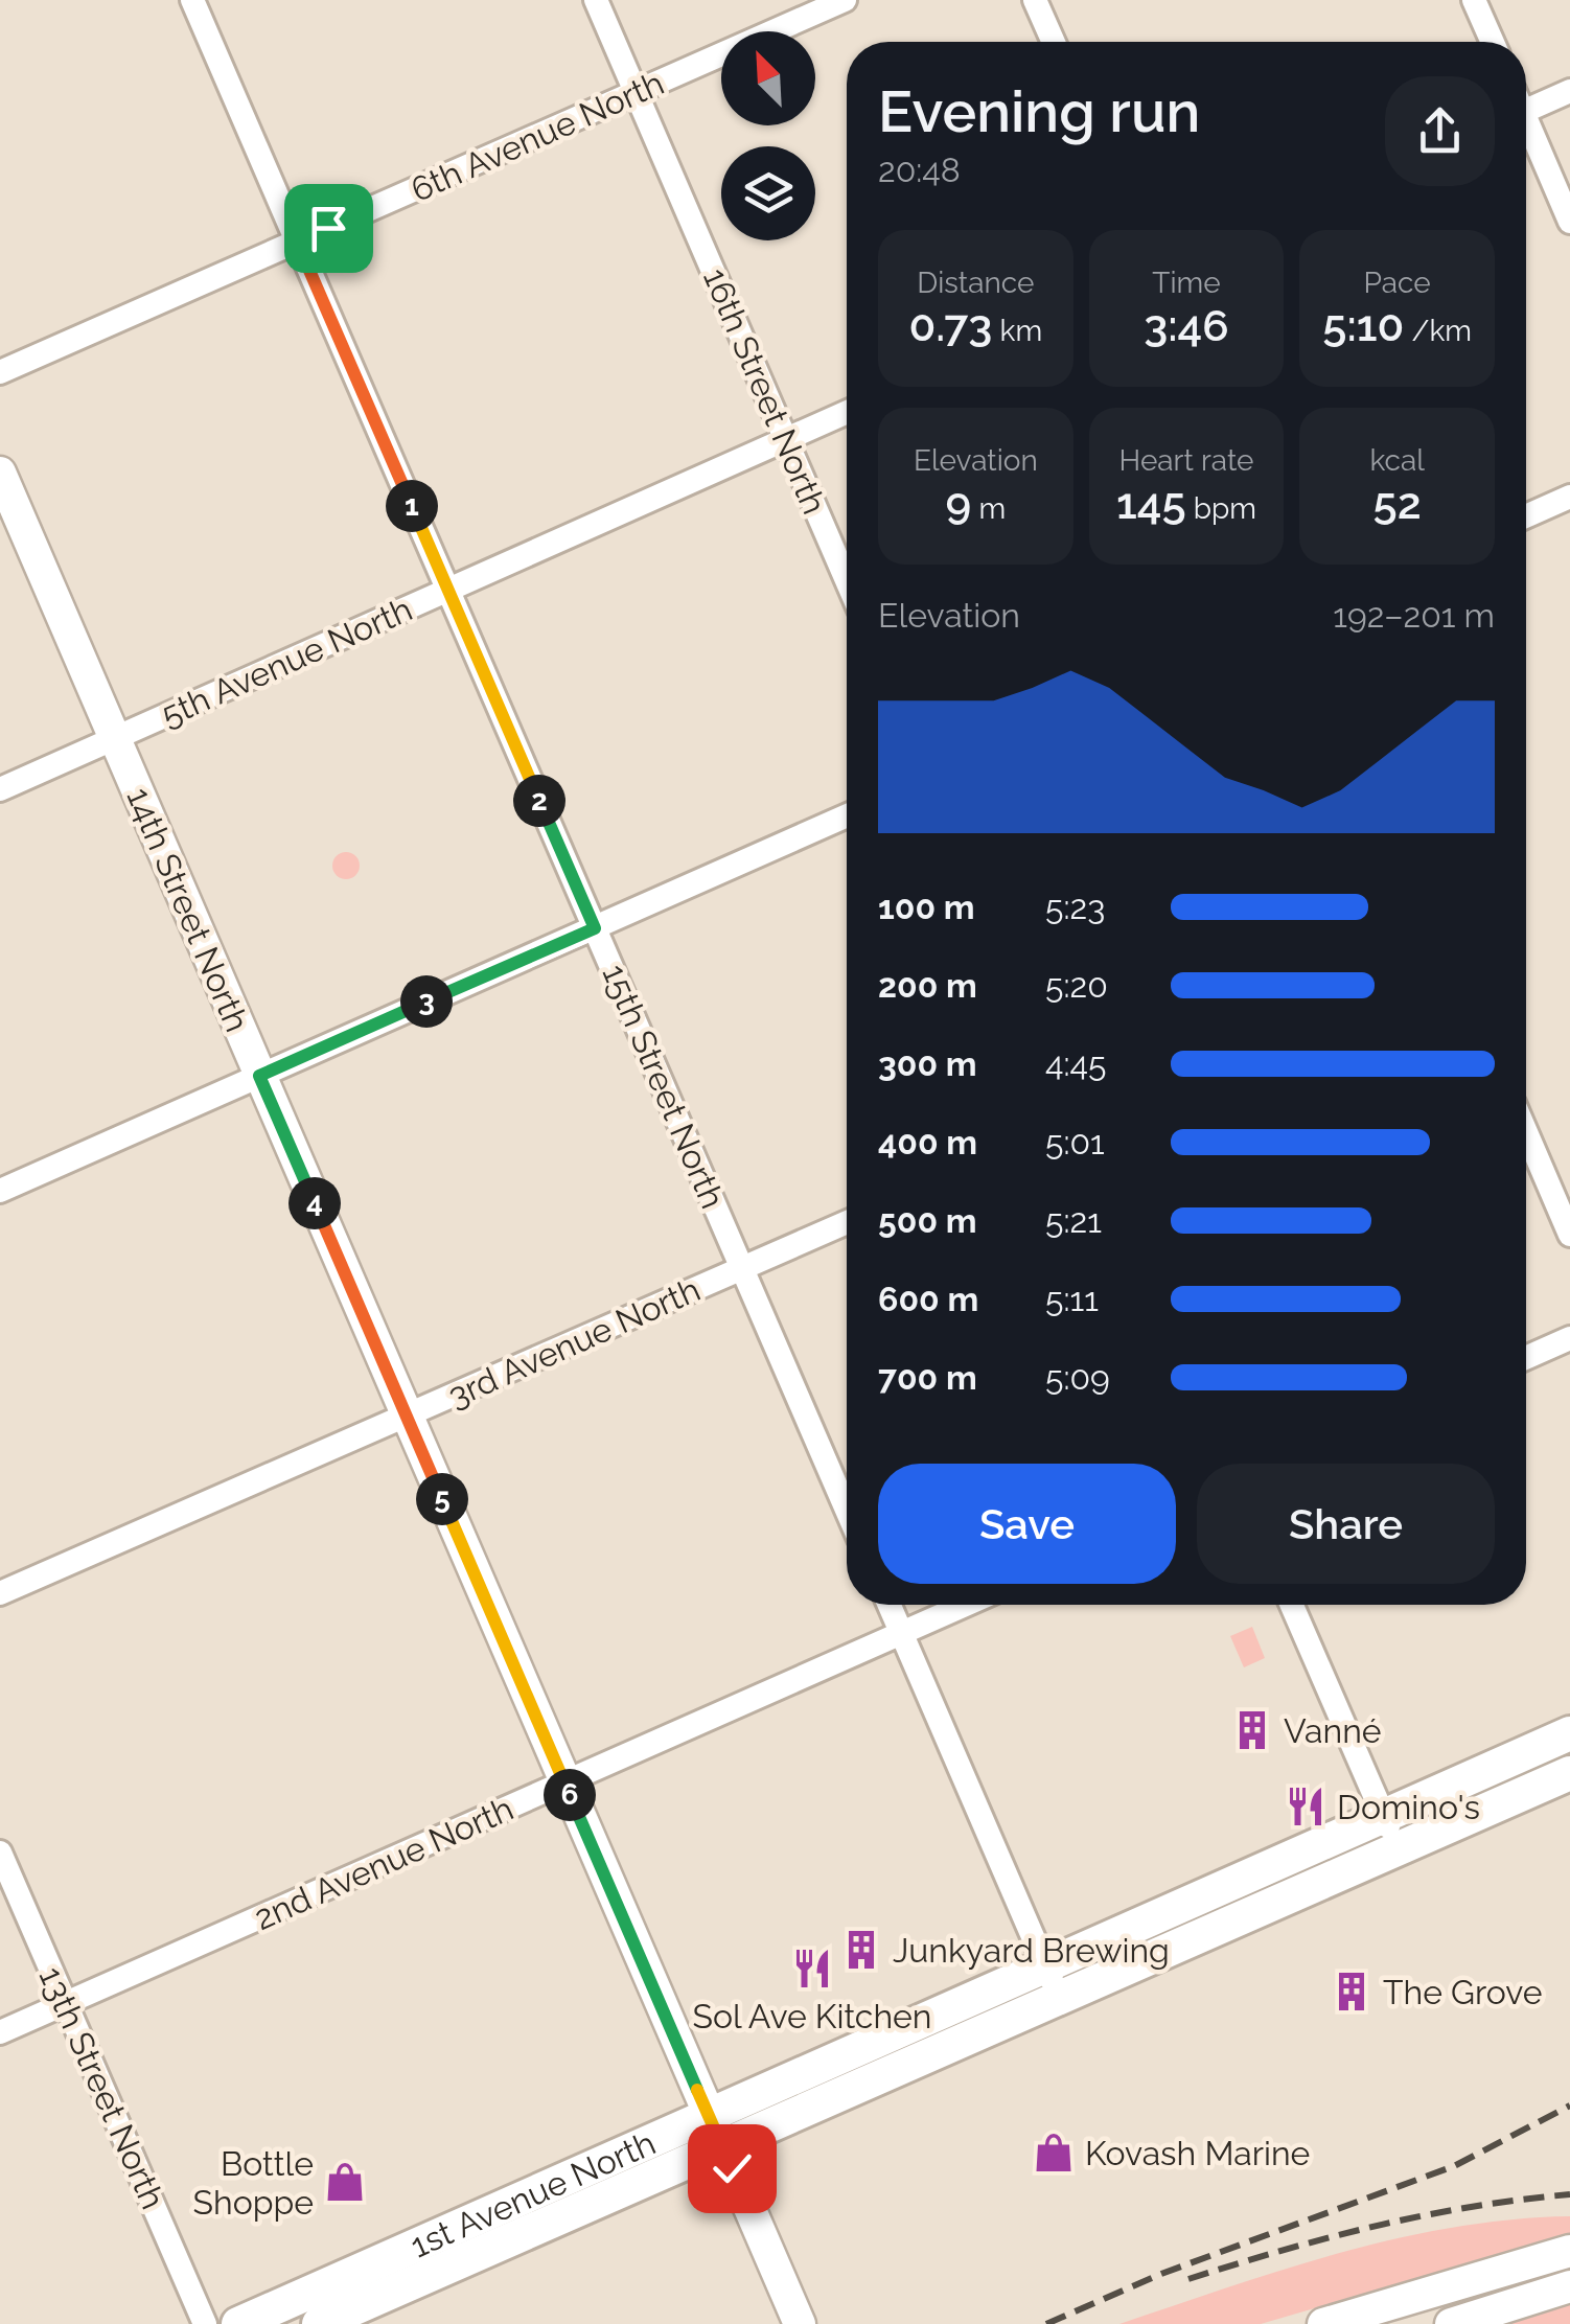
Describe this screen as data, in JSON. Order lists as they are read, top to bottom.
{
  "streets": {
    "main road": ["1st Avenue North"],
    "street": [
      "6th Avenue North",
      "16th Street North",
      "5th Avenue North",
      "14th Street North",
      "15th Street North",
      "3rd Avenue North",
      "2nd Avenue North",
      "13th Street North"
    ]
  },
  "crossings": [
    ["6th Avenue North", "16th Street North"],
    ["6th Avenue North", "15th Street North"],
    ["16th Street North", "5th Avenue North"],
    ["5th Avenue North", "14th Street North"],
    ["5th Avenue North", "15th Street North"],
    ["14th Street North", "3rd Avenue North"],
    ["14th Street North", "2nd Avenue North"],
    ["14th Street North", "1st Avenue North"],
    ["15th Street North", "3rd Avenue North"],
    ["2nd Avenue North", "13th Street North"]
  ],
  "places": {
    "building": ["Vanné", "Junkyard Brewing", "The Grove"],
    "restaurant": ["Domino's", "Sol Ave Kitchen"],
    "shop": ["Kovash Marine", "Bottle Shoppe"]
  },
  "north": "top left",
  "page": {
    "heading": ["Evening run", "20:48"],
    "stats": [
      ["Distance", "0.73 km"],
      ["Time", "3:46"],
      ["Pace", "5:10 /km"],
      ["Elevation", "9 m"],
      ["Heart rate", "145 bpm"],
      ["kcal", "52"]
    ],
    "pins": [
      "1",
      "2",
      "3",
      "4",
      "5",
      "6"
    ],
    "chart": ["Elevation", "192–201 m"],
    "list": [
      {
        "name": "100 m",
        "note": "5:23"
      },
      {
        "name": "200 m",
        "note": "5:20"
      },
      {
        "name": "300 m",
        "note": "4:45"
      },
      {
        "name": "400 m",
        "note": "5:01"
      },
      {
        "name": "500 m",
        "note": "5:21"
      },
      {
        "name": "600 m",
        "note": "5:11"
      },
      {
        "name": "700 m",
        "note": "5:09"
      }
    ],
    "buttons": ["Save", "Share"]
  }
}
